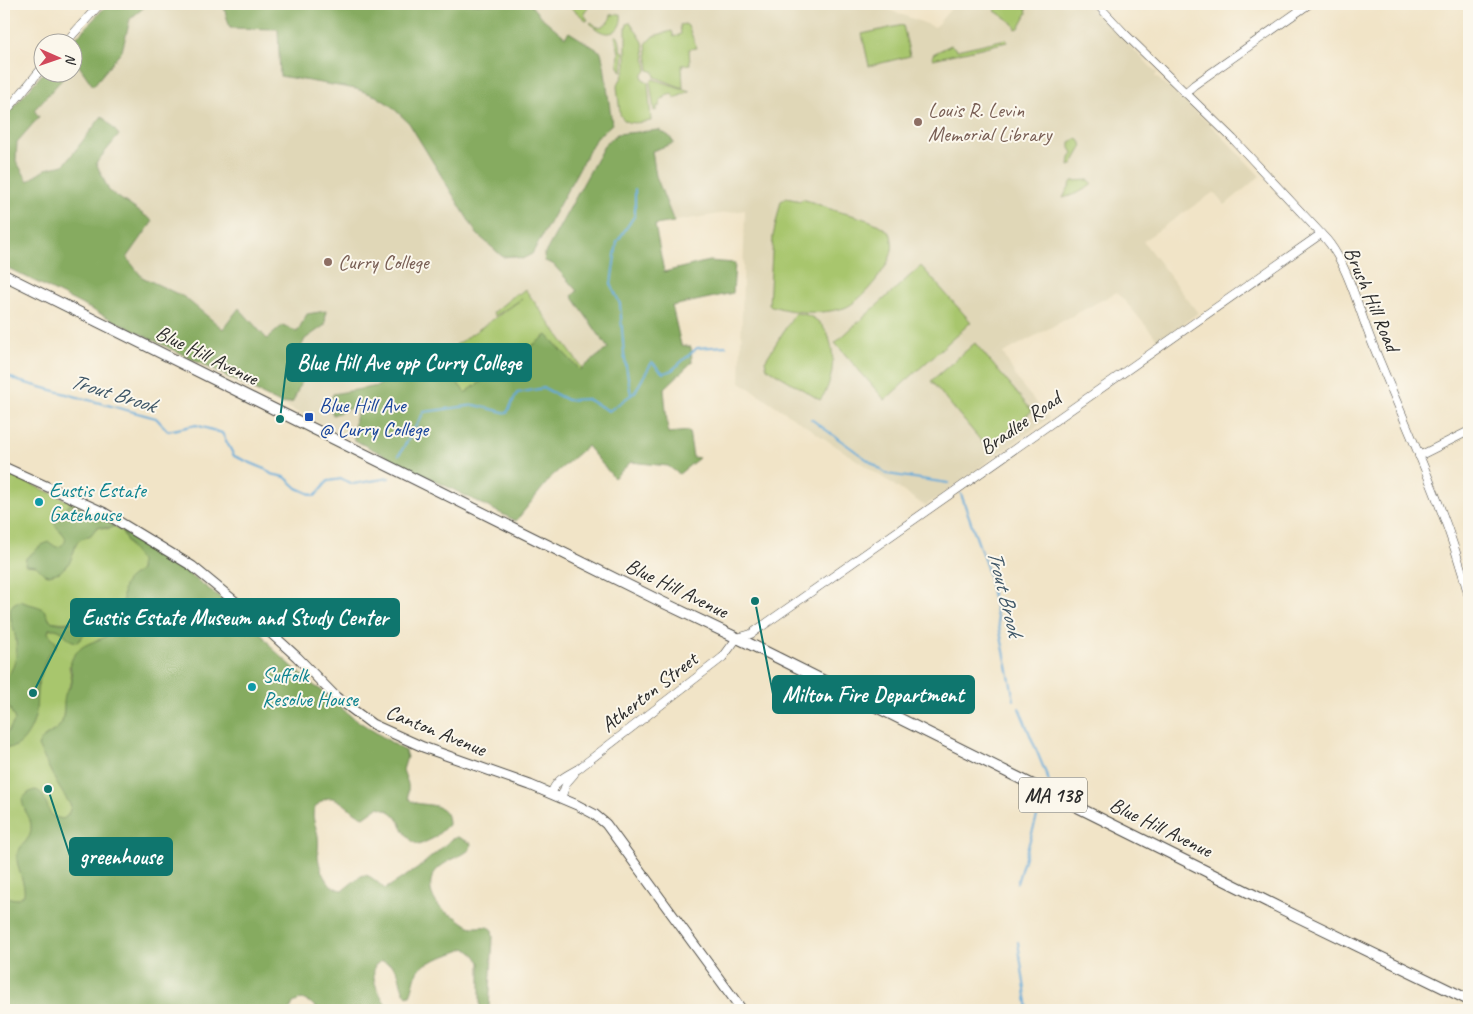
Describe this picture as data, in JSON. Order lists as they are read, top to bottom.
{
  "streets": {
    "highway": ["Blue Hill Avenue", "MA 138"],
    "main road": ["Canton Avenue"],
    "street": ["Brush Hill Road", "Bradlee Road", "Atherton Street"]
  },
  "crossings": [
    ["Brush Hill Road", "Bradlee Road"],
    ["Blue Hill Avenue", "Bradlee Road"],
    ["Blue Hill Avenue", "Atherton Street"],
    ["Bradlee Road", "Atherton Street"],
    ["Atherton Street", "Canton Avenue"]
  ],
  "water": ["Trout Brook"],
  "places": {
    "other": [
      "Louis R. Levin Memorial Library",
      "Curry College",
      "Blue Hill Ave opp Curry College",
      "Eustis Estate Gatehouse",
      "Milton Fire Department",
      "Suffolk Resolve House",
      "Eustis Estate Museum and Study Center",
      "greenhouse"
    ],
    "transit": ["Blue Hill Ave @ Curry College"]
  },
  "north": "right"
}
